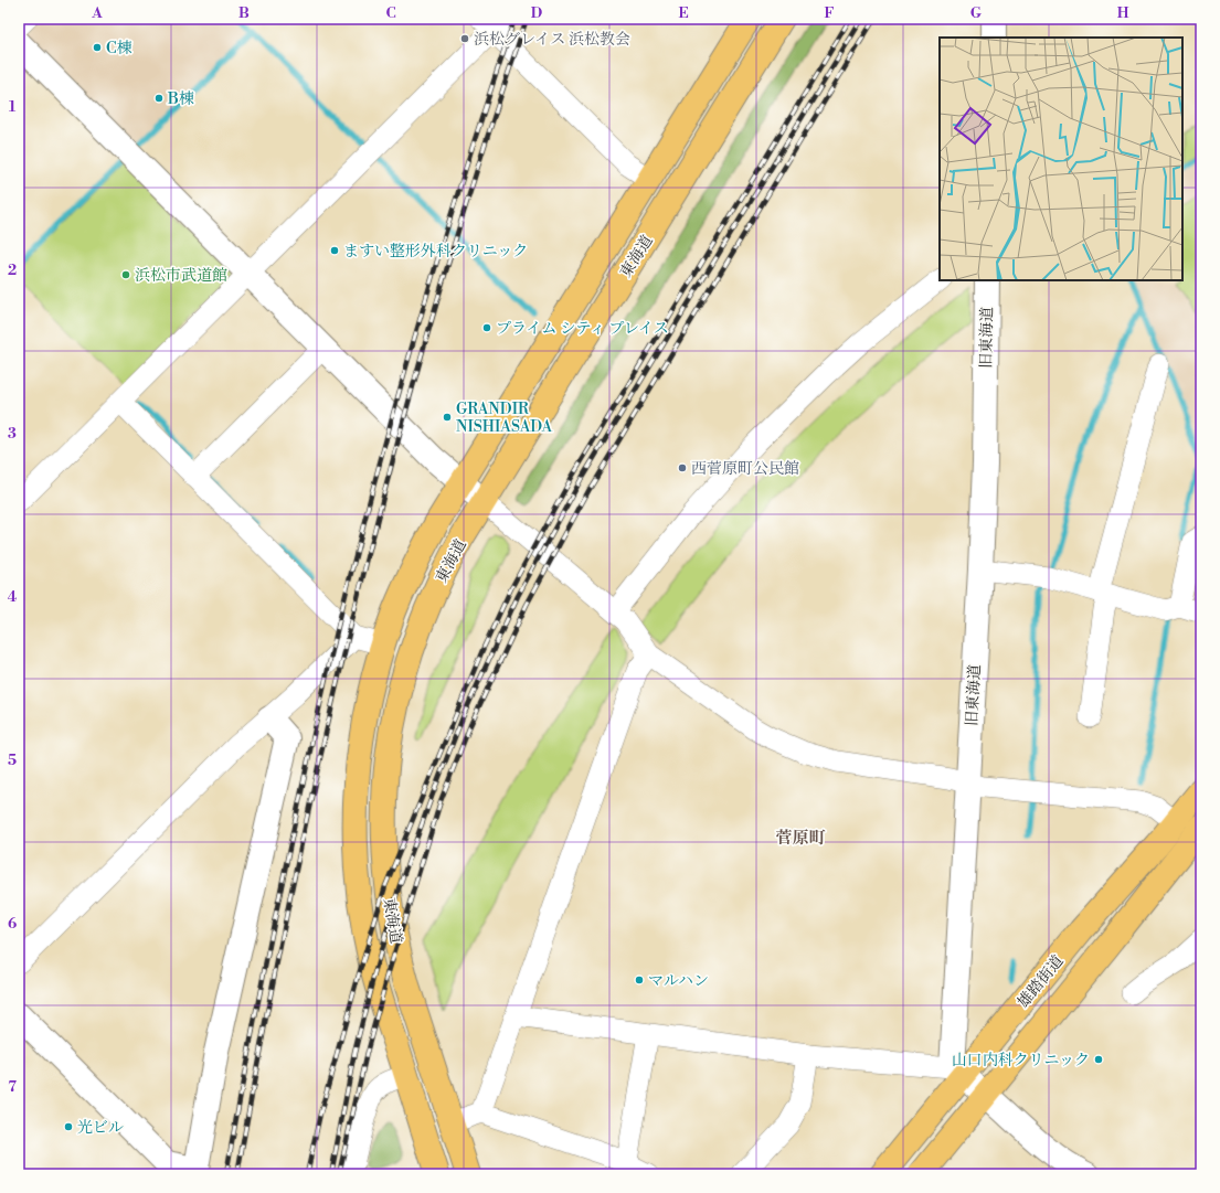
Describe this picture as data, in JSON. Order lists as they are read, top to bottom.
{
  "streets": {
    "main road": ["東海道", "雄踏街道"],
    "street": ["旧東海道"]
  },
  "crossings": [
    ["旧東海道", "雄踏街道"]
  ],
  "districts": ["菅原町"],
  "places": [
    "浜松グレイス 浜松教会",
    "C棟",
    "B棟",
    "ますい整形外科クリニック",
    "浜松市武道館",
    "プライム シティ プレイス",
    "GRANDIR NISHIASADA",
    "西菅原町公民館",
    "マルハン",
    "山口内科クリニック",
    "光ビル"
  ],
  "grid": {
    "columns": [
      "A",
      "B",
      "C",
      "D",
      "E",
      "F",
      "G",
      "H"
    ],
    "rows": [
      "1",
      "2",
      "3",
      "4",
      "5",
      "6",
      "7"
    ]
  }
}
